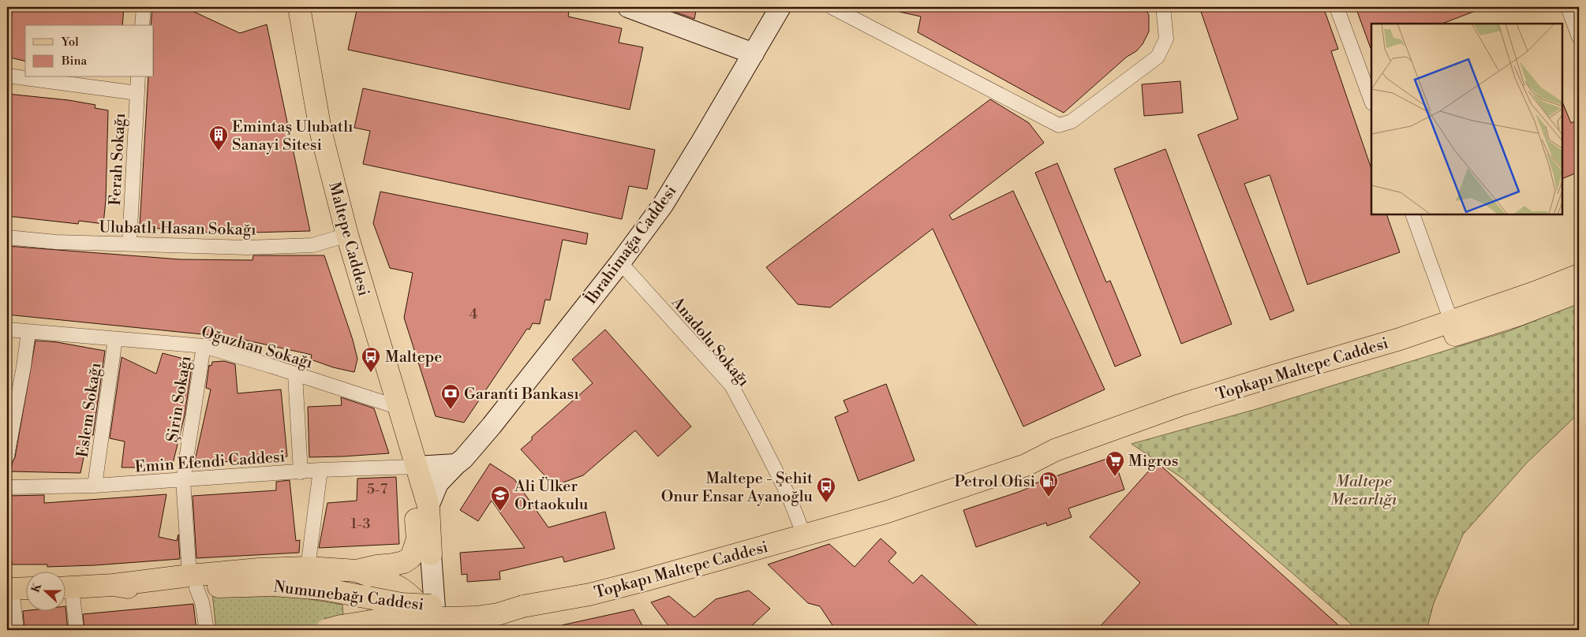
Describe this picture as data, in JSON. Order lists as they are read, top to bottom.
{
  "streets": {
    "main road": [
      "Maltepe Caddesi",
      "İbrahimağa Caddesi",
      "Topkapı Maltepe Caddesi",
      "Numunebağı Caddesi"
    ],
    "street": [
      "Ferah Sokağı",
      "Ulubatlı Hasan Sokağı",
      "Anadolu Sokağı",
      "Oğuzhan Sokağı",
      "Şirin Sokağı",
      "Eslem Sokağı",
      "Emin Efendi Caddesi"
    ]
  },
  "crossings": [
    ["Ferah Sokağı", "Ulubatlı Hasan Sokağı"],
    ["Ulubatlı Hasan Sokağı", "Maltepe Caddesi"],
    ["Maltepe Caddesi", "İbrahimağa Caddesi"],
    ["Maltepe Caddesi", "Oğuzhan Sokağı"],
    ["Maltepe Caddesi", "Emin Efendi Caddesi"],
    ["İbrahimağa Caddesi", "Anadolu Sokağı"],
    ["Anadolu Sokağı", "Topkapı Maltepe Caddesi"],
    ["Oğuzhan Sokağı", "Şirin Sokağı"],
    ["Oğuzhan Sokağı", "Eslem Sokağı"],
    ["Topkapı Maltepe Caddesi", "Numunebağı Caddesi"],
    ["Şirin Sokağı", "Emin Efendi Caddesi"],
    ["Şirin Sokağı", "Numunebağı Caddesi"],
    ["Eslem Sokağı", "Emin Efendi Caddesi"]
  ],
  "parks": ["Maltepe Mezarlığı"],
  "places": {
    "building": ["Emintaş Ulubatlı Sanayi Sitesi"],
    "bus stop": ["Maltepe", "Maltepe - Şehit Onur Ensar Ayanoğlu"],
    "bank": ["Garanti Bankası"],
    "supermarket": ["Migros"],
    "fuel station": ["Petrol Ofisi"],
    "school or university": ["Ali Ülker Ortaokulu"]
  },
  "house_numbers": ["4", "5-7", "1-3"],
  "legend": ["Yol", "Bina"],
  "north": "left"
}
